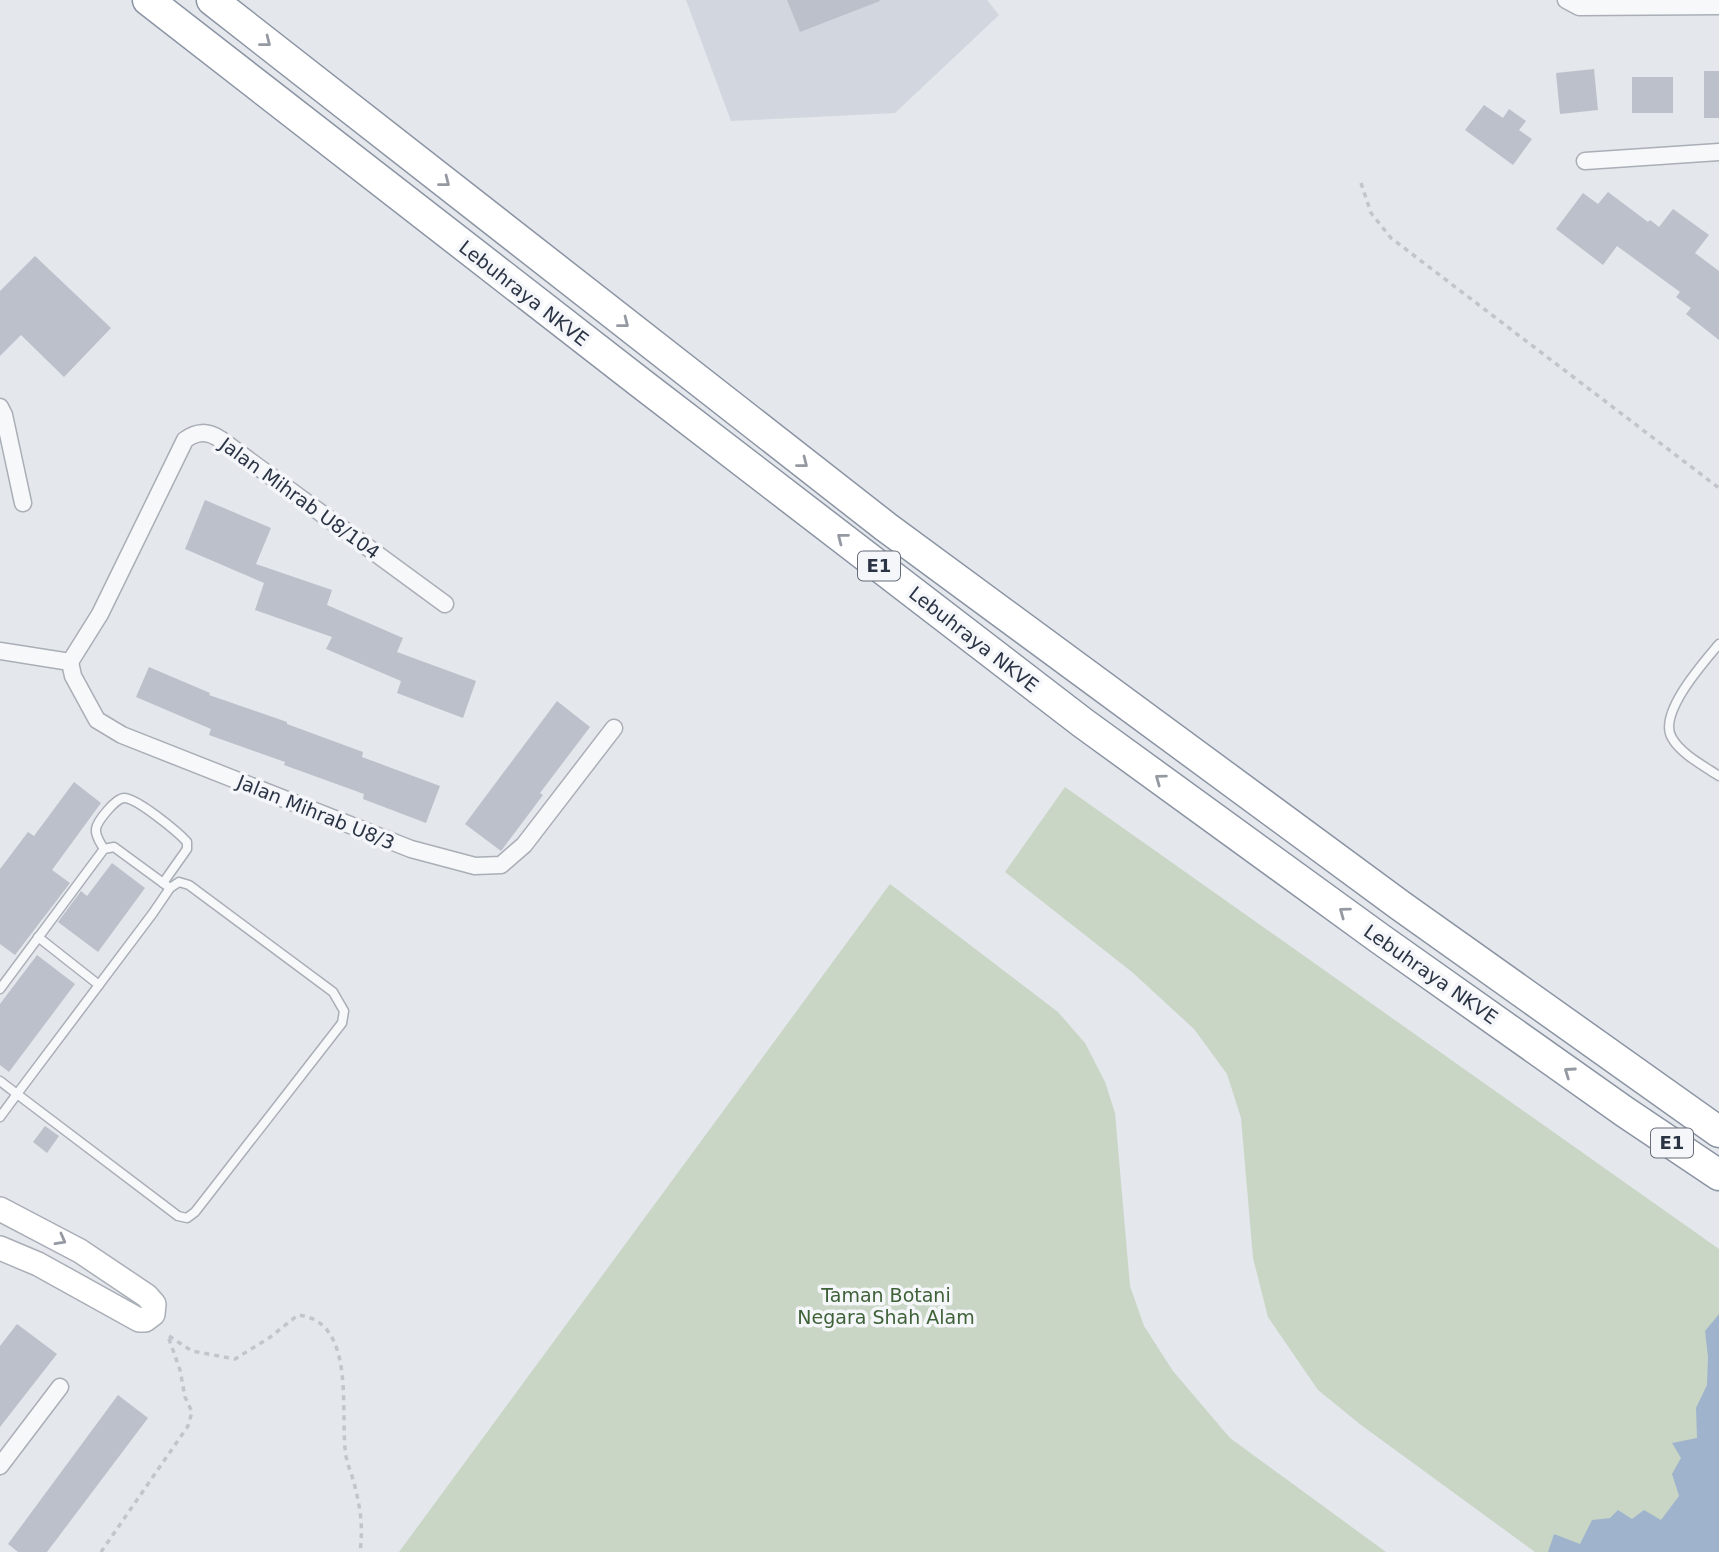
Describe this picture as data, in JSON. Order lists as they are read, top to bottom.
{
  "streets": {
    "highway": ["Lebuhraya NKVE", "E1"],
    "street": ["Jalan Mihrab U8/104", "Jalan Mihrab U8/3"]
  },
  "crossings": [
    ["Jalan Mihrab U8/104", "Jalan Mihrab U8/3"]
  ],
  "parks": ["Taman Botani Negara Shah Alam"]
}
